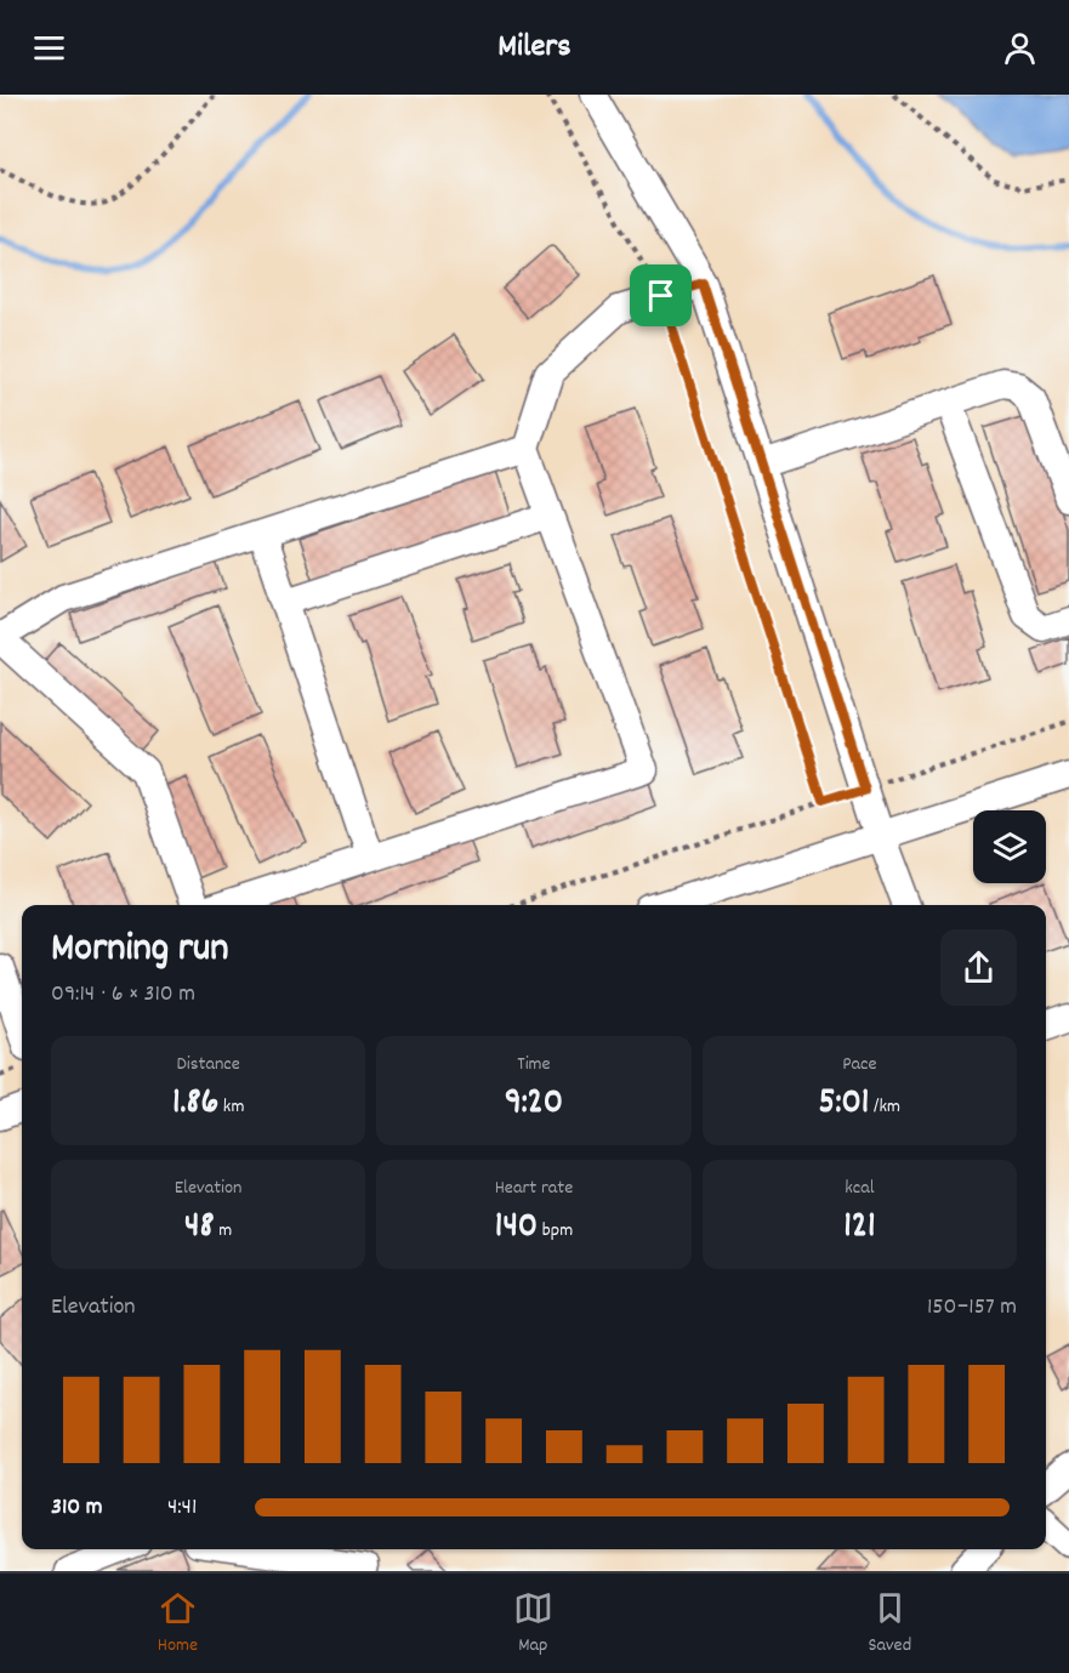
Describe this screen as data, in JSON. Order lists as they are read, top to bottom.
{
  "page": {
    "header": "Milers",
    "heading": ["Morning run", "09:14 · 6 × 310 m"],
    "stats": [
      ["Distance", "1.86 km"],
      ["Time", "9:20"],
      ["Pace", "5:01 /km"],
      ["Elevation", "48 m"],
      ["Heart rate", "140 bpm"],
      ["kcal", "121"]
    ],
    "chart": ["Elevation", "150–157 m"],
    "list": [
      {
        "name": "310 m",
        "note": "4:41"
      }
    ],
    "tabs": ["Home", "Map", "Saved"]
  }
}
